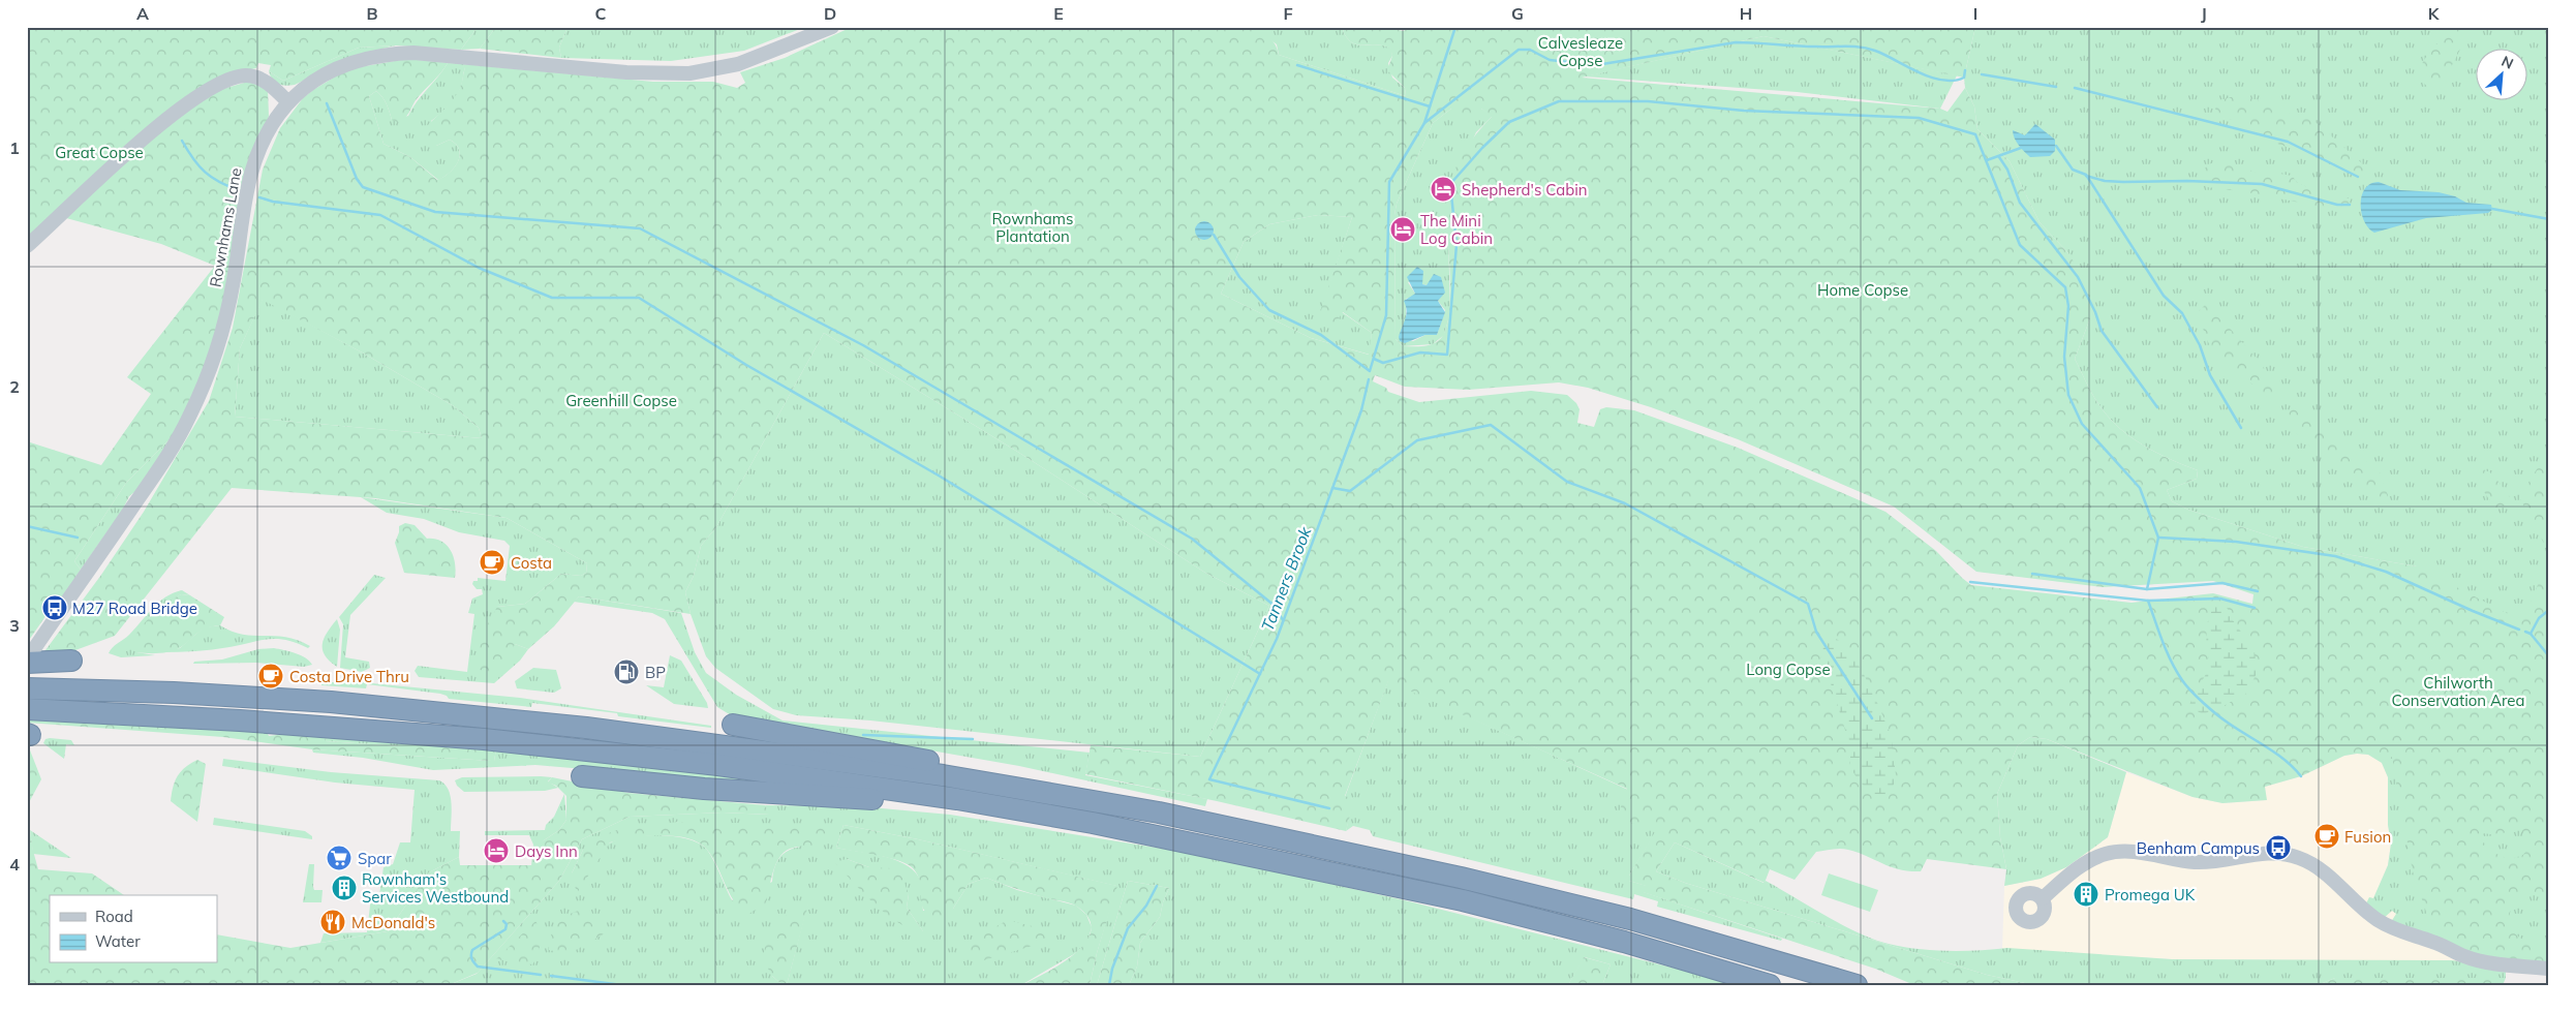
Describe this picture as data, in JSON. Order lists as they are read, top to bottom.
{
  "streets": {
    "street": ["Rownhams Lane"]
  },
  "water": ["Tanners Brook"],
  "parks": [
    "Calvesleaze Copse",
    "Great Copse",
    "Rownhams Plantation",
    "Home Copse",
    "Greenhill Copse",
    "Long Copse",
    "Chilworth Conservation Area"
  ],
  "places": {
    "hotel": ["Shepherd's Cabin", "The Mini Log Cabin", "Days Inn"],
    "cafe": ["Costa", "Costa Drive Thru", "Fusion"],
    "bus stop": ["M27 Road Bridge", "Benham Campus"],
    "fuel station": ["BP"],
    "supermarket": ["Spar"],
    "building": ["Rownham's Services Westbound", "Promega UK"],
    "restaurant": ["McDonald's"]
  },
  "legend": ["Road", "Water"],
  "north": "top right",
  "grid": {
    "columns": [
      "A",
      "B",
      "C",
      "D",
      "E",
      "F",
      "G",
      "H",
      "I",
      "J",
      "K"
    ],
    "rows": [
      "1",
      "2",
      "3",
      "4"
    ]
  }
}
